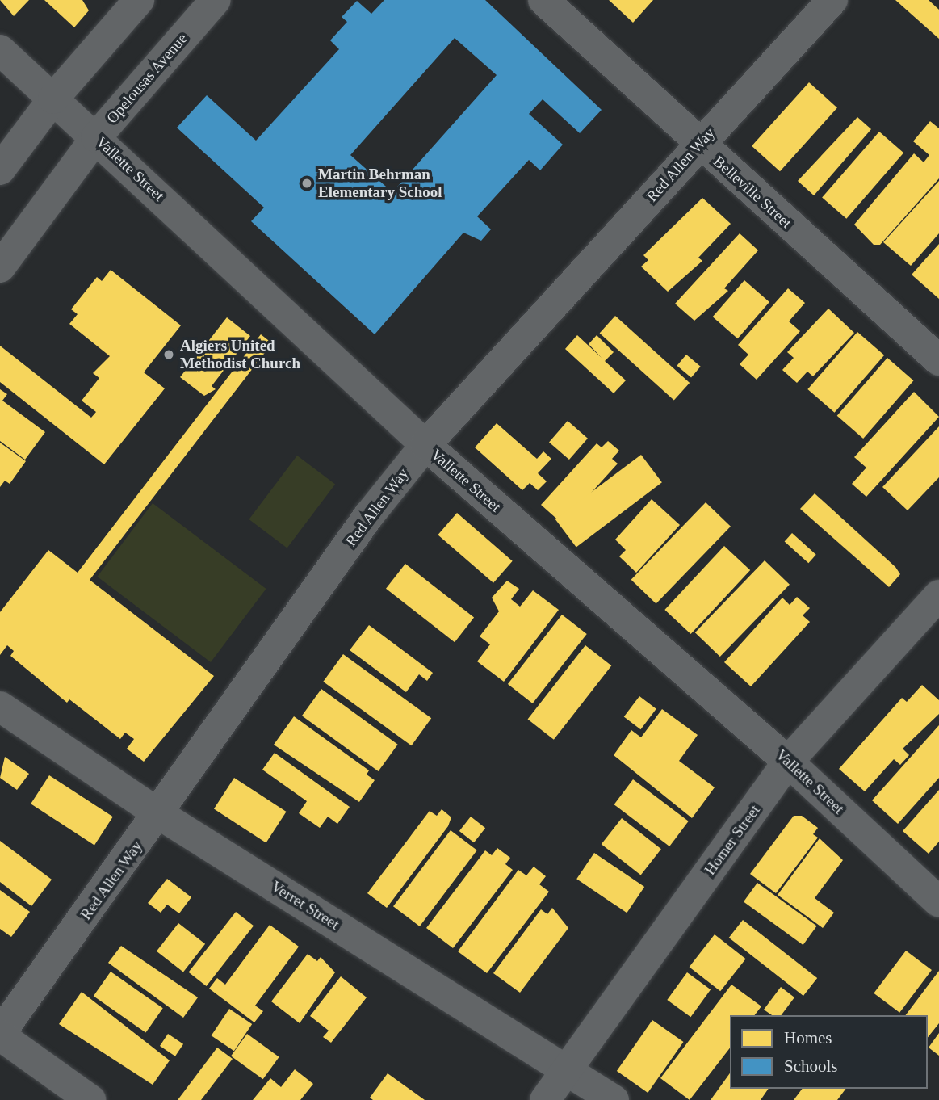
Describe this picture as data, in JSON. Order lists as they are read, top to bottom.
{
  "streets": {
    "street": [
      "Opelousas Avenue",
      "Red Allen Way",
      "Vallette Street",
      "Belleville Street",
      "Homer Street",
      "Verret Street"
    ]
  },
  "crossings": [
    ["Opelousas Avenue", "Vallette Street"],
    ["Red Allen Way", "Vallette Street"],
    ["Red Allen Way", "Belleville Street"],
    ["Red Allen Way", "Verret Street"],
    ["Vallette Street", "Homer Street"],
    ["Homer Street", "Verret Street"]
  ],
  "places": ["Martin Behrman Elementary School", "Algiers United Methodist Church"],
  "legend": ["Homes", "Schools"]
}
